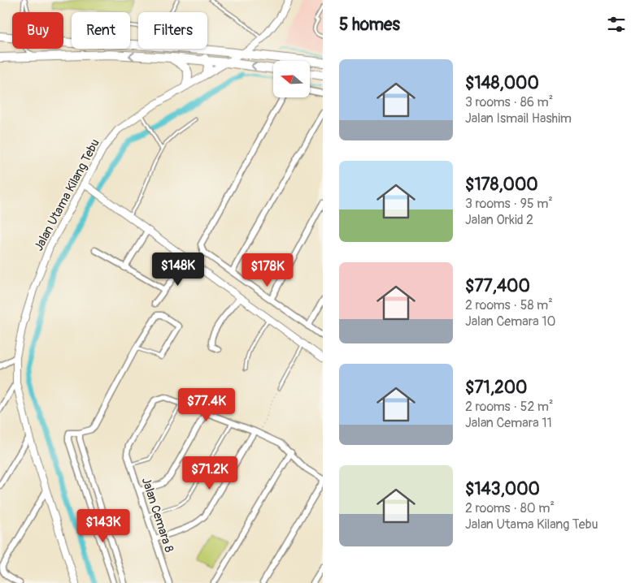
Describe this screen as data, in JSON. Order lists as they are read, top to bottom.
{
  "streets": {
    "street": ["Jalan Utama Kilang Tebu", "Jalan Cemara 8"]
  },
  "north": "left",
  "page": {
    "heading": "5 homes",
    "chip": ["Buy", "Rent", "Filters"],
    "list": [
      {
        "name": "$148,000",
        "note": "3 rooms · 86 m² · Jalan Ismail Hashim"
      },
      {
        "name": "$178,000",
        "note": "3 rooms · 95 m² · Jalan Orkid 2"
      },
      {
        "name": "$77,400",
        "note": "2 rooms · 58 m² · Jalan Cemara 10"
      },
      {
        "name": "$71,200",
        "note": "2 rooms · 52 m² · Jalan Cemara 11"
      },
      {
        "name": "$143,000",
        "note": "2 rooms · 80 m² · Jalan Utama Kilang Tebu"
      }
    ],
    "price": [
      "$148K",
      "$178K",
      "$77.4K",
      "$71.2K",
      "$143K"
    ]
  }
}
